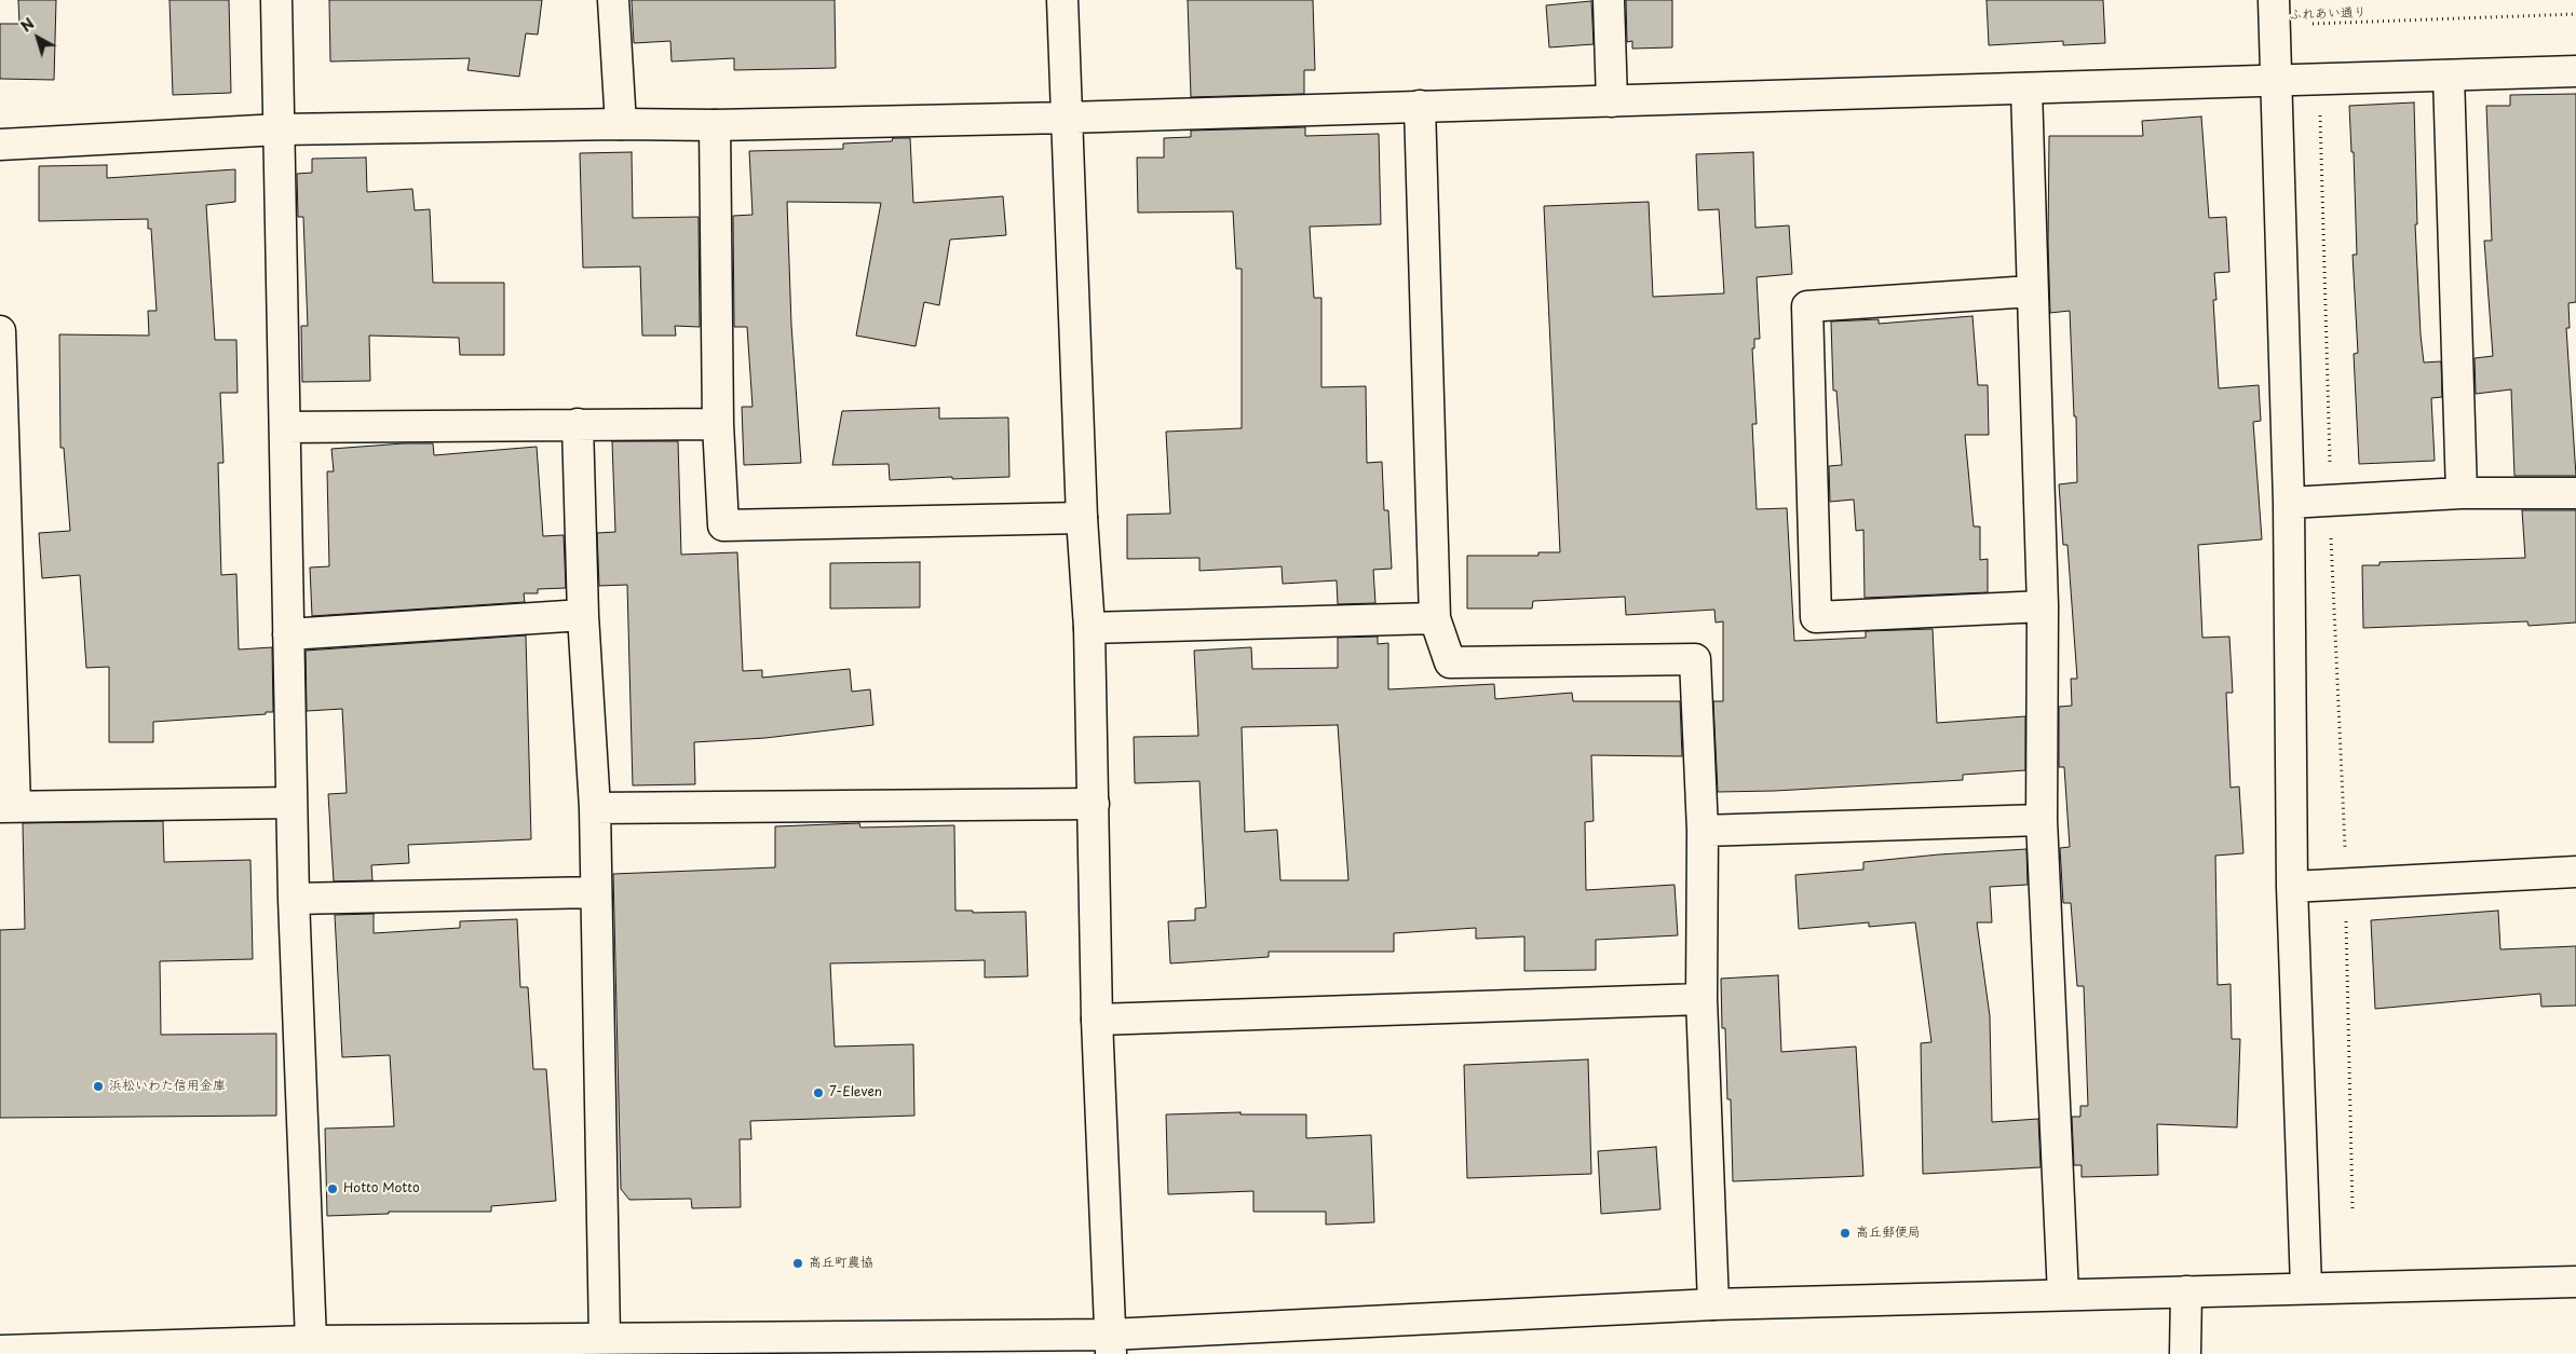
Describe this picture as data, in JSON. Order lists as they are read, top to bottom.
{
  "streets": {
    "path": ["ふれあい通り"]
  },
  "places": [
    "浜松いわた信用金庫",
    "7-Eleven",
    "Hotto Motto",
    "高丘郵便局",
    "高丘町農協"
  ],
  "north": "top left"
}
